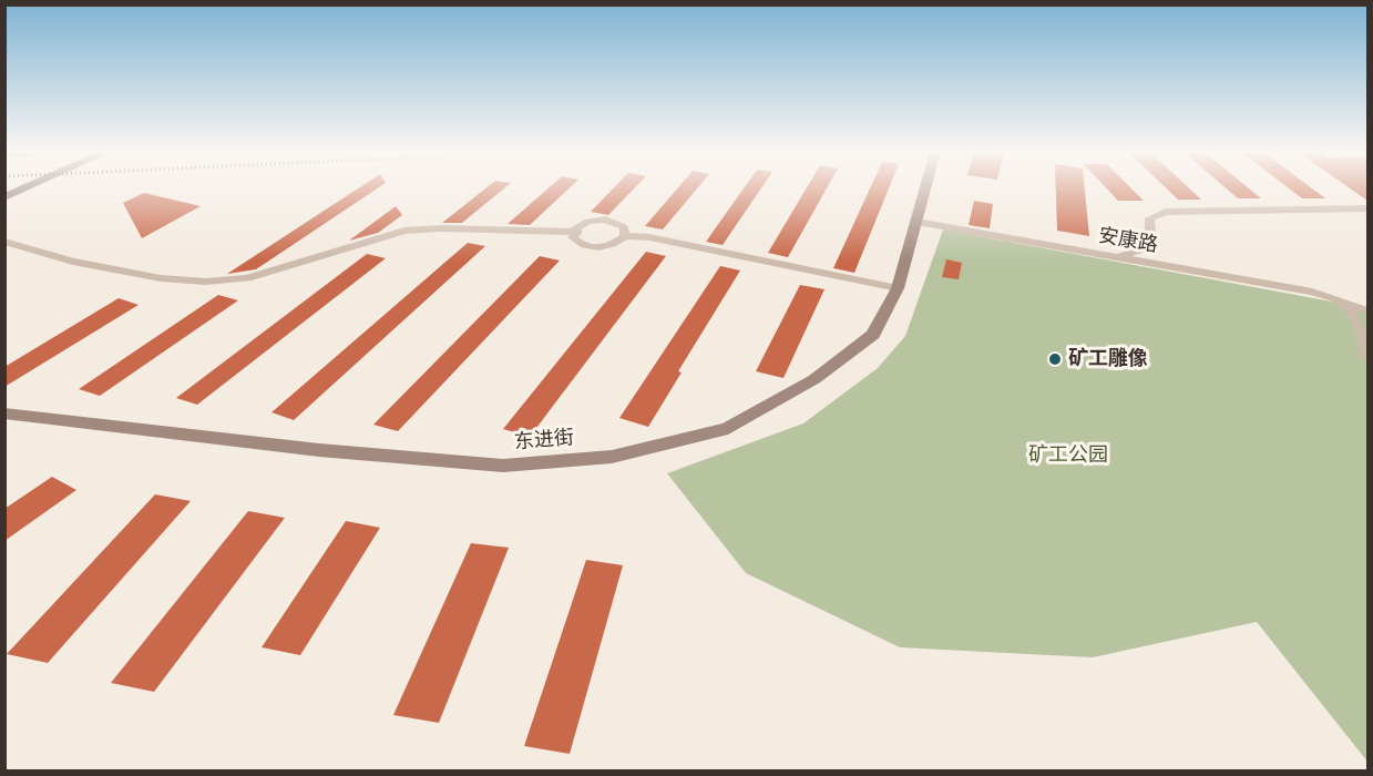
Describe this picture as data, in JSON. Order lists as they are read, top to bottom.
{
  "streets": {
    "main road": ["东进街"],
    "street": ["安康路"]
  },
  "crossings": [
    ["安康路", "东进街"]
  ],
  "parks": ["矿工公园"],
  "places": ["矿工雕像"]
}
